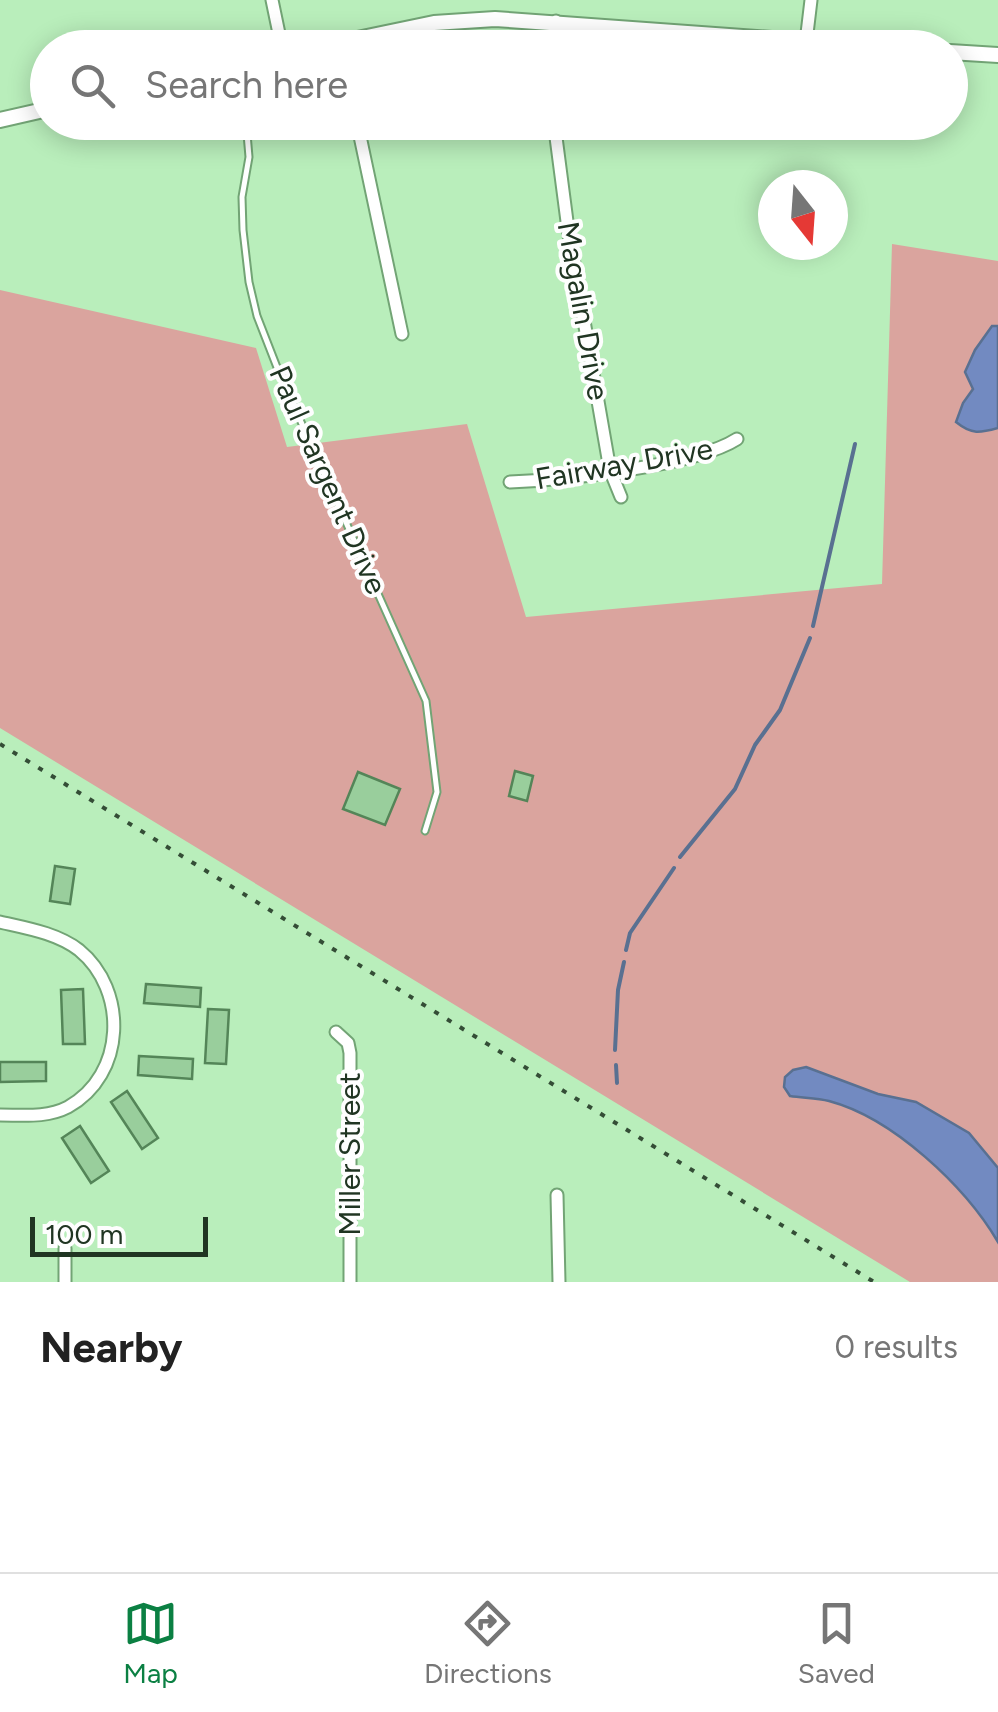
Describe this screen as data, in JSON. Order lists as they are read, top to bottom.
{
  "streets": {
    "street": ["Magalin Drive", "Fairway Drive", "Miller Street"],
    "lane": ["Paul Sargent Drive"]
  },
  "crossings": [
    ["Magalin Drive", "Fairway Drive"]
  ],
  "scale_bar": "100 m",
  "north": "bottom",
  "page": {
    "search": "Search here",
    "scale": "100 m",
    "heading": ["Nearby", "0 results"],
    "nav": ["Map", "Directions", "Saved"]
  }
}
